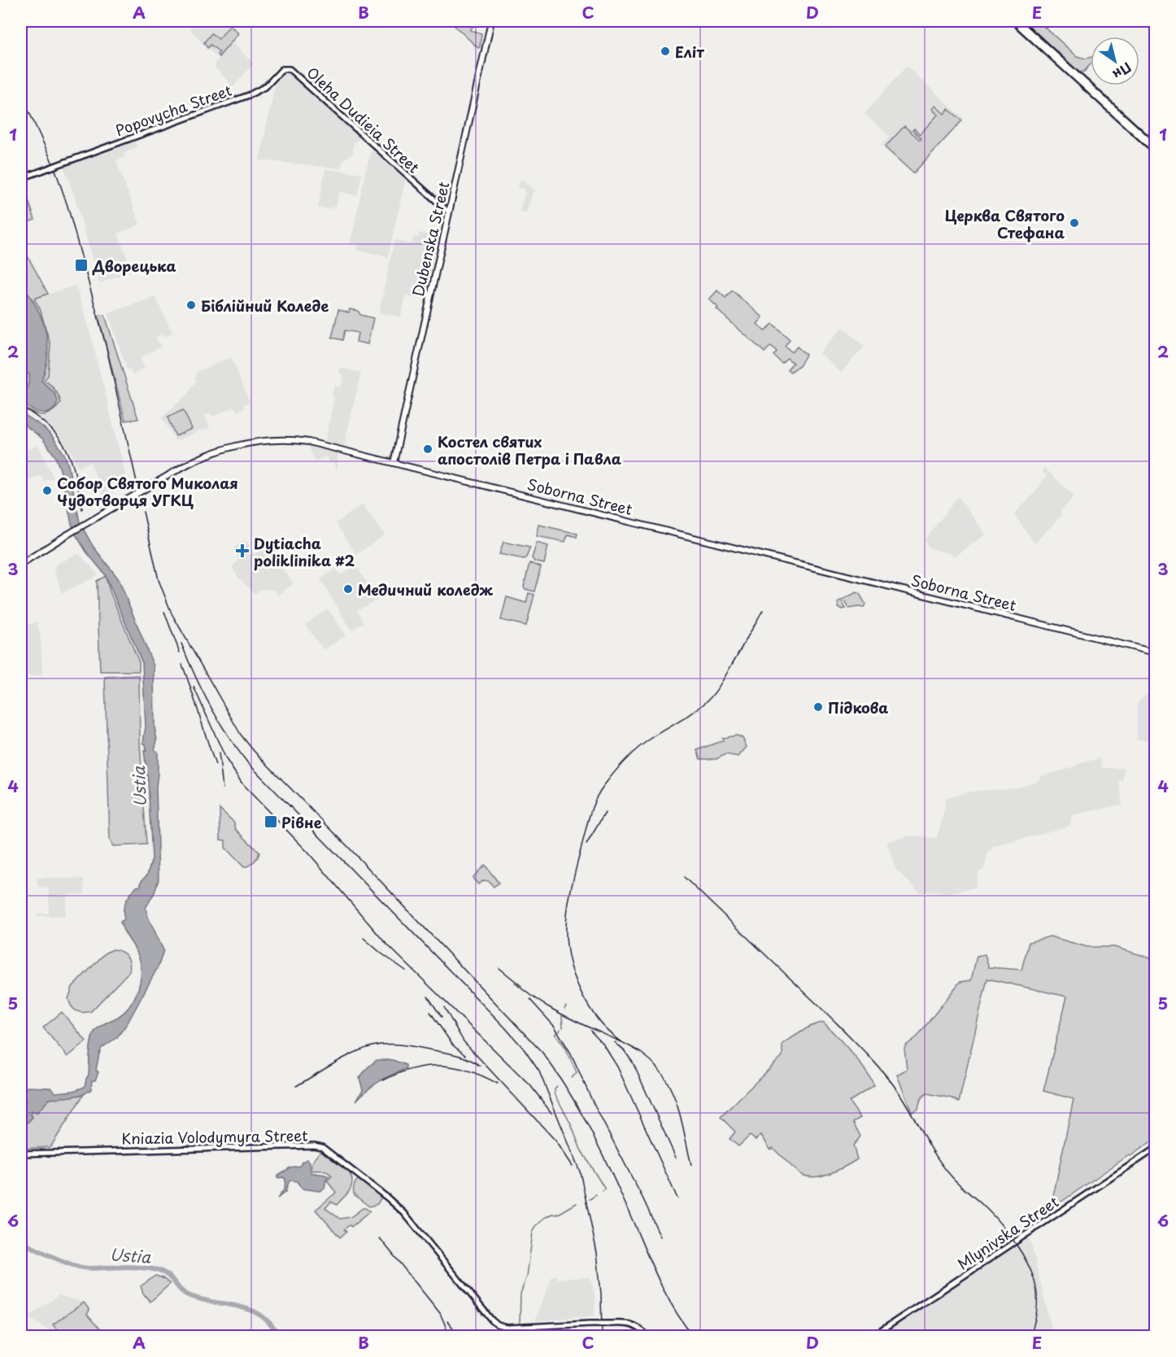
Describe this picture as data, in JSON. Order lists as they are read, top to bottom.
{
  "streets": {
    "main road": [
      "Popovycha Street",
      "Oleha Dudieia Street",
      "Dubenska Street",
      "Soborna Street",
      "Kniazia Volodymyra Street",
      "Mlynivska Street"
    ]
  },
  "crossings": [
    ["Popovycha Street", "Oleha Dudieia Street"],
    ["Oleha Dudieia Street", "Dubenska Street"],
    ["Dubenska Street", "Soborna Street"]
  ],
  "water": ["Ustia"],
  "places": {
    "other": [
      "Еліт",
      "Церква Святого Стефана",
      "Біблійний Коледе",
      "Костел святих апостолів Петра і Павла",
      "Собор Святого Миколая Чудотворця УГКЦ",
      "Медичний коледж",
      "Підкова"
    ],
    "transit": ["Дворецька", "Рівне"],
    "health": ["Dytiacha poliklinika #2"]
  },
  "north": "bottom right",
  "grid": {
    "columns": [
      "A",
      "B",
      "C",
      "D",
      "E"
    ],
    "rows": [
      "1",
      "2",
      "3",
      "4",
      "5",
      "6"
    ]
  }
}
